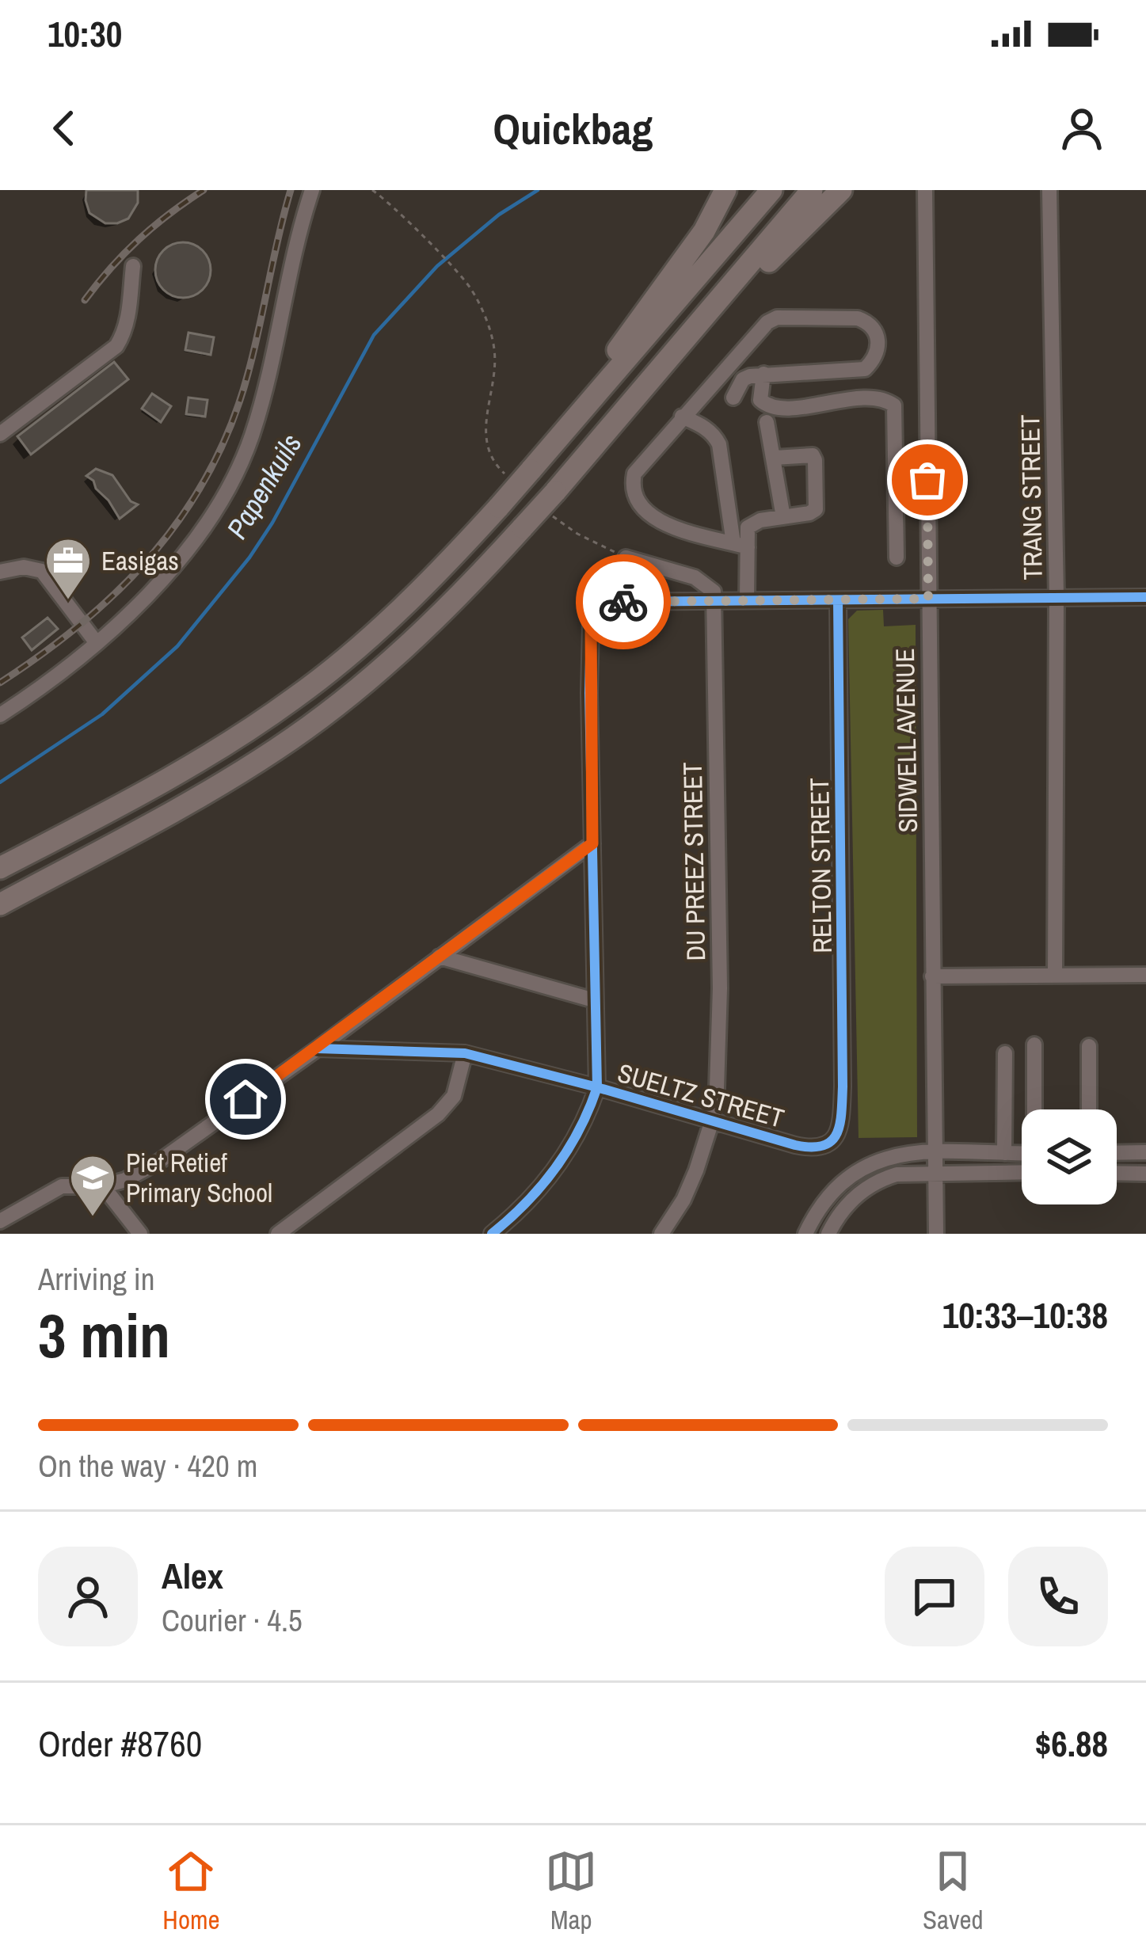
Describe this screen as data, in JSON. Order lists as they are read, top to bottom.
{
  "streets": {
    "street": [
      "TRANG STREET",
      "SIDWELL AVENUE",
      "DU PREEZ STREET",
      "RELTON STREET",
      "SUELTZ STREET"
    ]
  },
  "crossings": [
    ["DU PREEZ STREET", "SUELTZ STREET"],
    ["RELTON STREET", "SUELTZ STREET"]
  ],
  "water": ["Papenkuils"],
  "places": {
    "office": ["Easigas"],
    "school or university": ["Piet Retief Primary School"]
  },
  "page": {
    "status": "10:30",
    "header": "Quickbag",
    "heading": ["3 min", "Arriving in", "10:33–10:38"],
    "panel": [
      "Alex",
      "Courier · 4.5",
      "Order #8760",
      "$6.88"
    ],
    "bar": "On the way · 420 m",
    "tabs": ["Home", "Map", "Saved"]
  }
}
